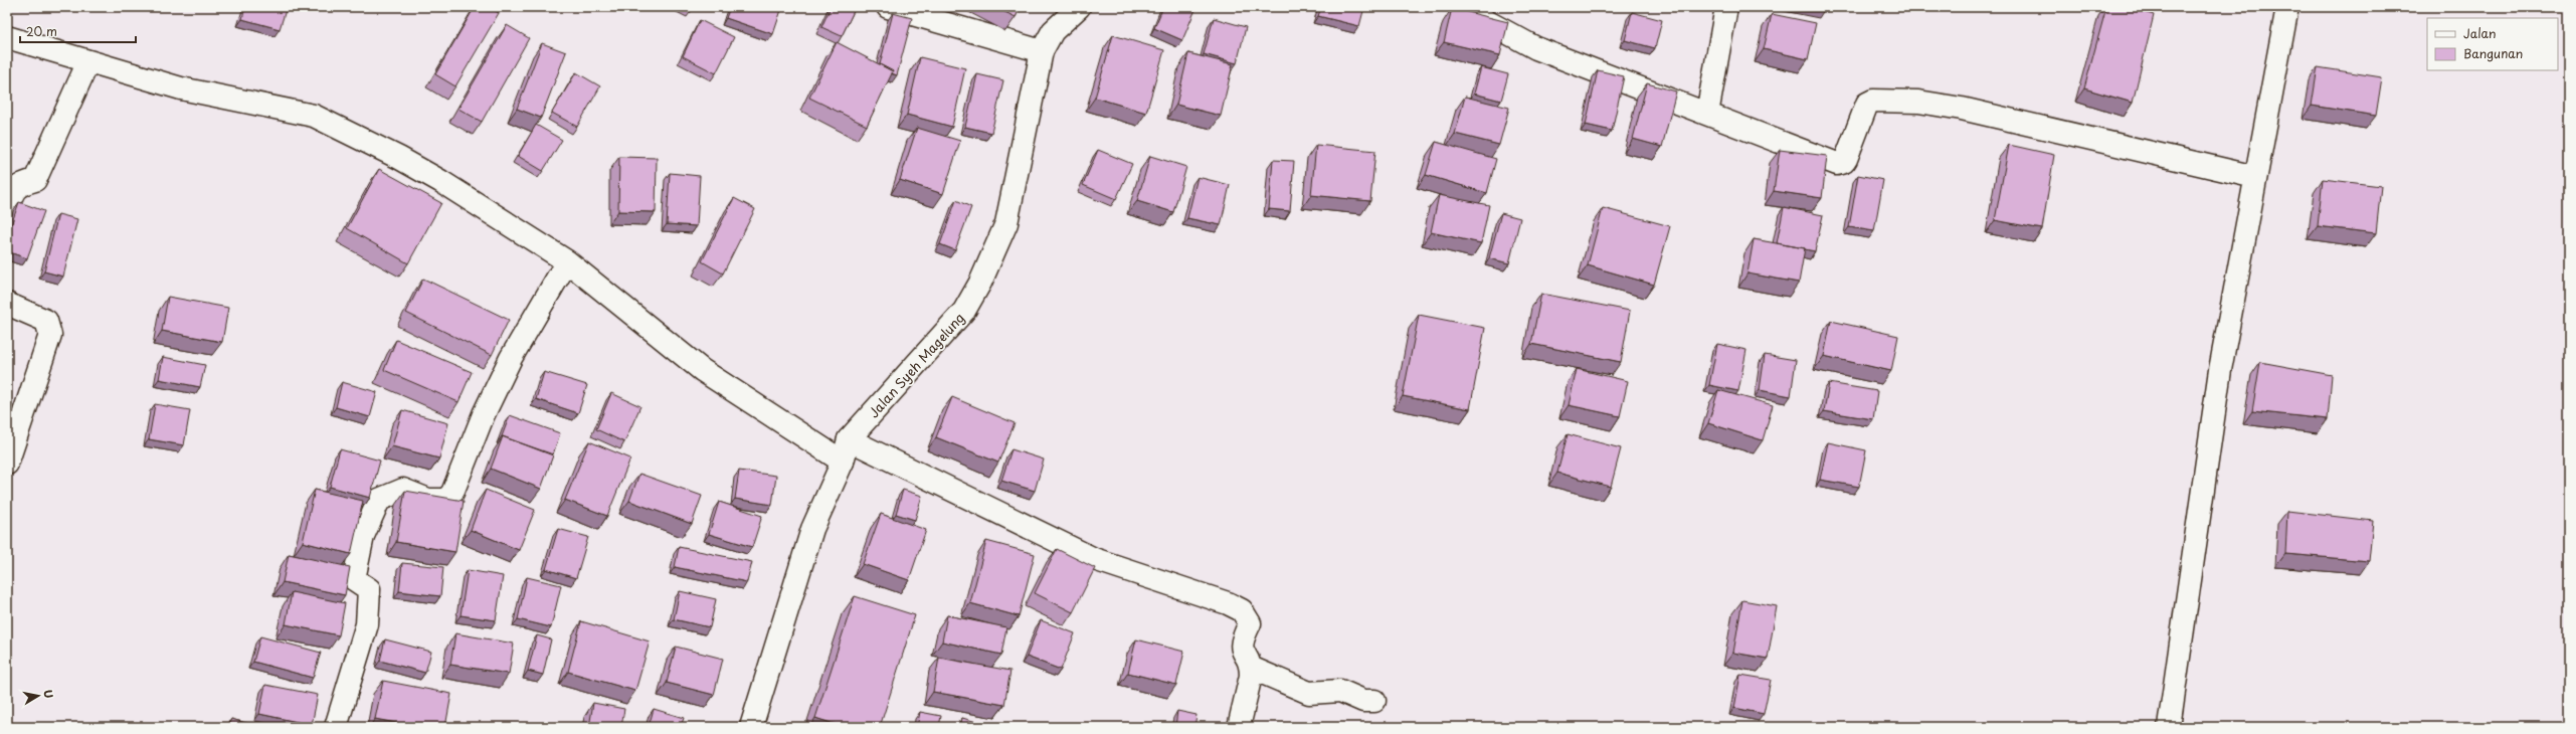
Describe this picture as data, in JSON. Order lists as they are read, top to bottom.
{
  "streets": {
    "street": ["Jalan Syeh Magelung"]
  },
  "legend": ["Jalan", "Bangunan"],
  "scale_bar": "20 m",
  "north": "right"
}
